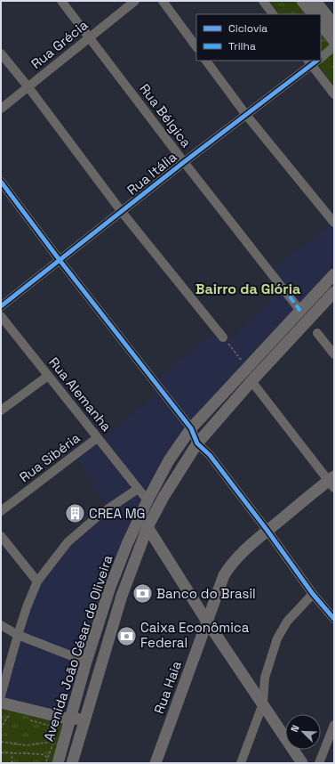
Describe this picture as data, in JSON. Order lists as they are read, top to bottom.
{
  "streets": {
    "main road": ["Avenida João César de Oliveira", "Rua Haia"],
    "street": [
      "Rua Grécia",
      "Rua Bélgica",
      "Rua Itália",
      "Rua Alemanha",
      "Rua Sibéria"
    ]
  },
  "crossings": [
    ["Rua Grécia", "Rua Bélgica"],
    ["Rua Bélgica", "Rua Itália"],
    ["Rua Bélgica", "Avenida João César de Oliveira"],
    ["Rua Alemanha", "Rua Sibéria"],
    ["Rua Alemanha", "Avenida João César de Oliveira"]
  ],
  "districts": ["Bairro da Glória"],
  "places": {
    "building": ["CREA MG"],
    "bank": ["Banco do Brasil", "Caixa Econômica Federal"]
  },
  "legend": ["Ciclovia", "Trilha"],
  "north": "top left"
}
